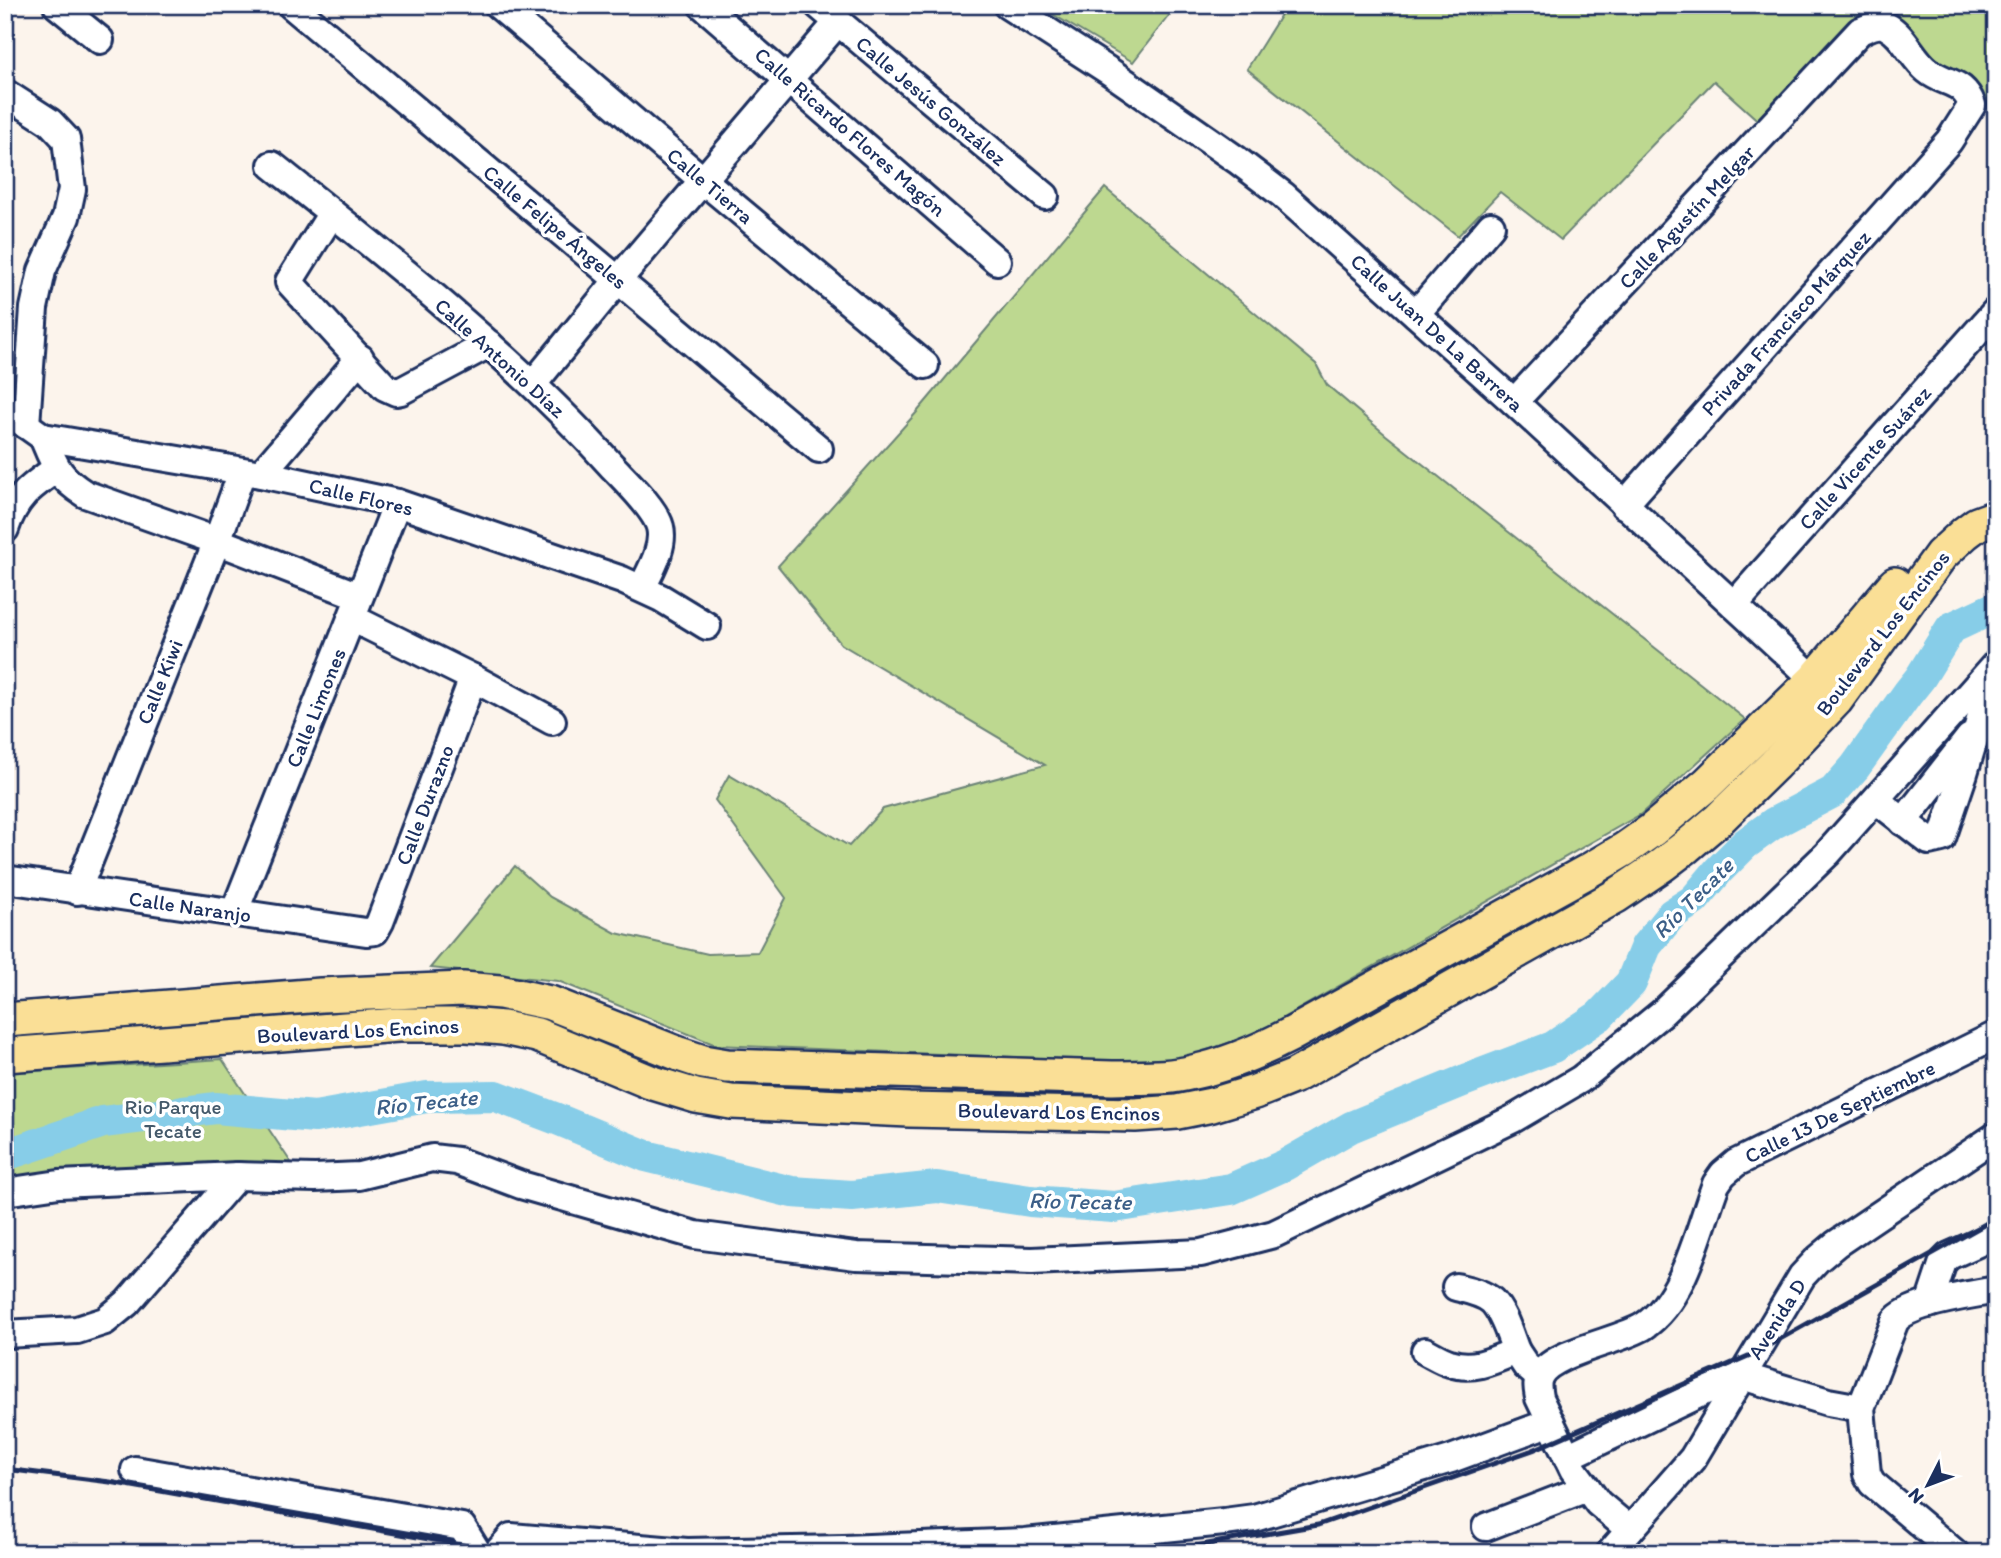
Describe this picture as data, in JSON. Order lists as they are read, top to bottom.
{
  "streets": {
    "main road": ["Boulevard Los Encinos"],
    "street": [
      "Calle Jesús González",
      "Calle Ricardo Flores Magón",
      "Calle Tierra",
      "Calle Agustín Melgar",
      "Calle Felipe Ángeles",
      "Privada Francisco Márquez",
      "Calle Juan De La Barrera",
      "Calle Antonio Díaz",
      "Calle Vicente Suárez",
      "Calle Flores",
      "Calle Kiwi",
      "Calle Limones",
      "Calle Durazno",
      "Calle Naranjo",
      "Calle 13 De Septiembre",
      "Avenida D"
    ]
  },
  "crossings": [
    ["Calle Agustín Melgar", "Privada Francisco Márquez"],
    ["Calle Agustín Melgar", "Calle Juan De La Barrera"],
    ["Privada Francisco Márquez", "Calle Juan De La Barrera"],
    ["Calle Juan De La Barrera", "Calle Vicente Suárez"],
    ["Calle Juan De La Barrera", "Boulevard Los Encinos"],
    ["Calle Antonio Díaz", "Calle Flores"],
    ["Calle Flores", "Calle Kiwi"],
    ["Calle Flores", "Calle Limones"],
    ["Calle Kiwi", "Calle Naranjo"],
    ["Calle Limones", "Calle Naranjo"],
    ["Calle Durazno", "Calle Naranjo"]
  ],
  "water": ["Río Tecate"],
  "parks": ["Rio Parque Tecate"],
  "north": "bottom left"
}
